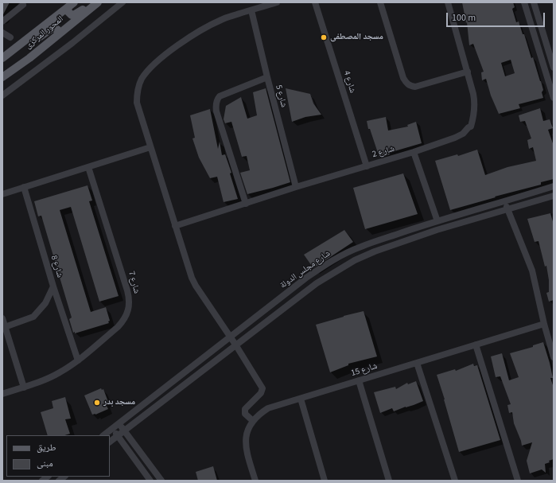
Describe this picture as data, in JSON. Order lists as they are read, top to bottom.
{
  "streets": {
    "main road": ["المحور المركزى"],
    "street": [
      "شارع 4",
      "شارع 5",
      "شارع 2",
      "شارع 8",
      "شارع مجلس الدولة",
      "شارع 7",
      "شارع 15"
    ]
  },
  "crossings": [
    ["شارع 4", "شارع 2"],
    ["شارع 5", "شارع 2"]
  ],
  "places": ["مسجد المصطفى", "مسجد بدر"],
  "legend": ["طريق", "مبنى"],
  "scale_bar": "100 m"
}
